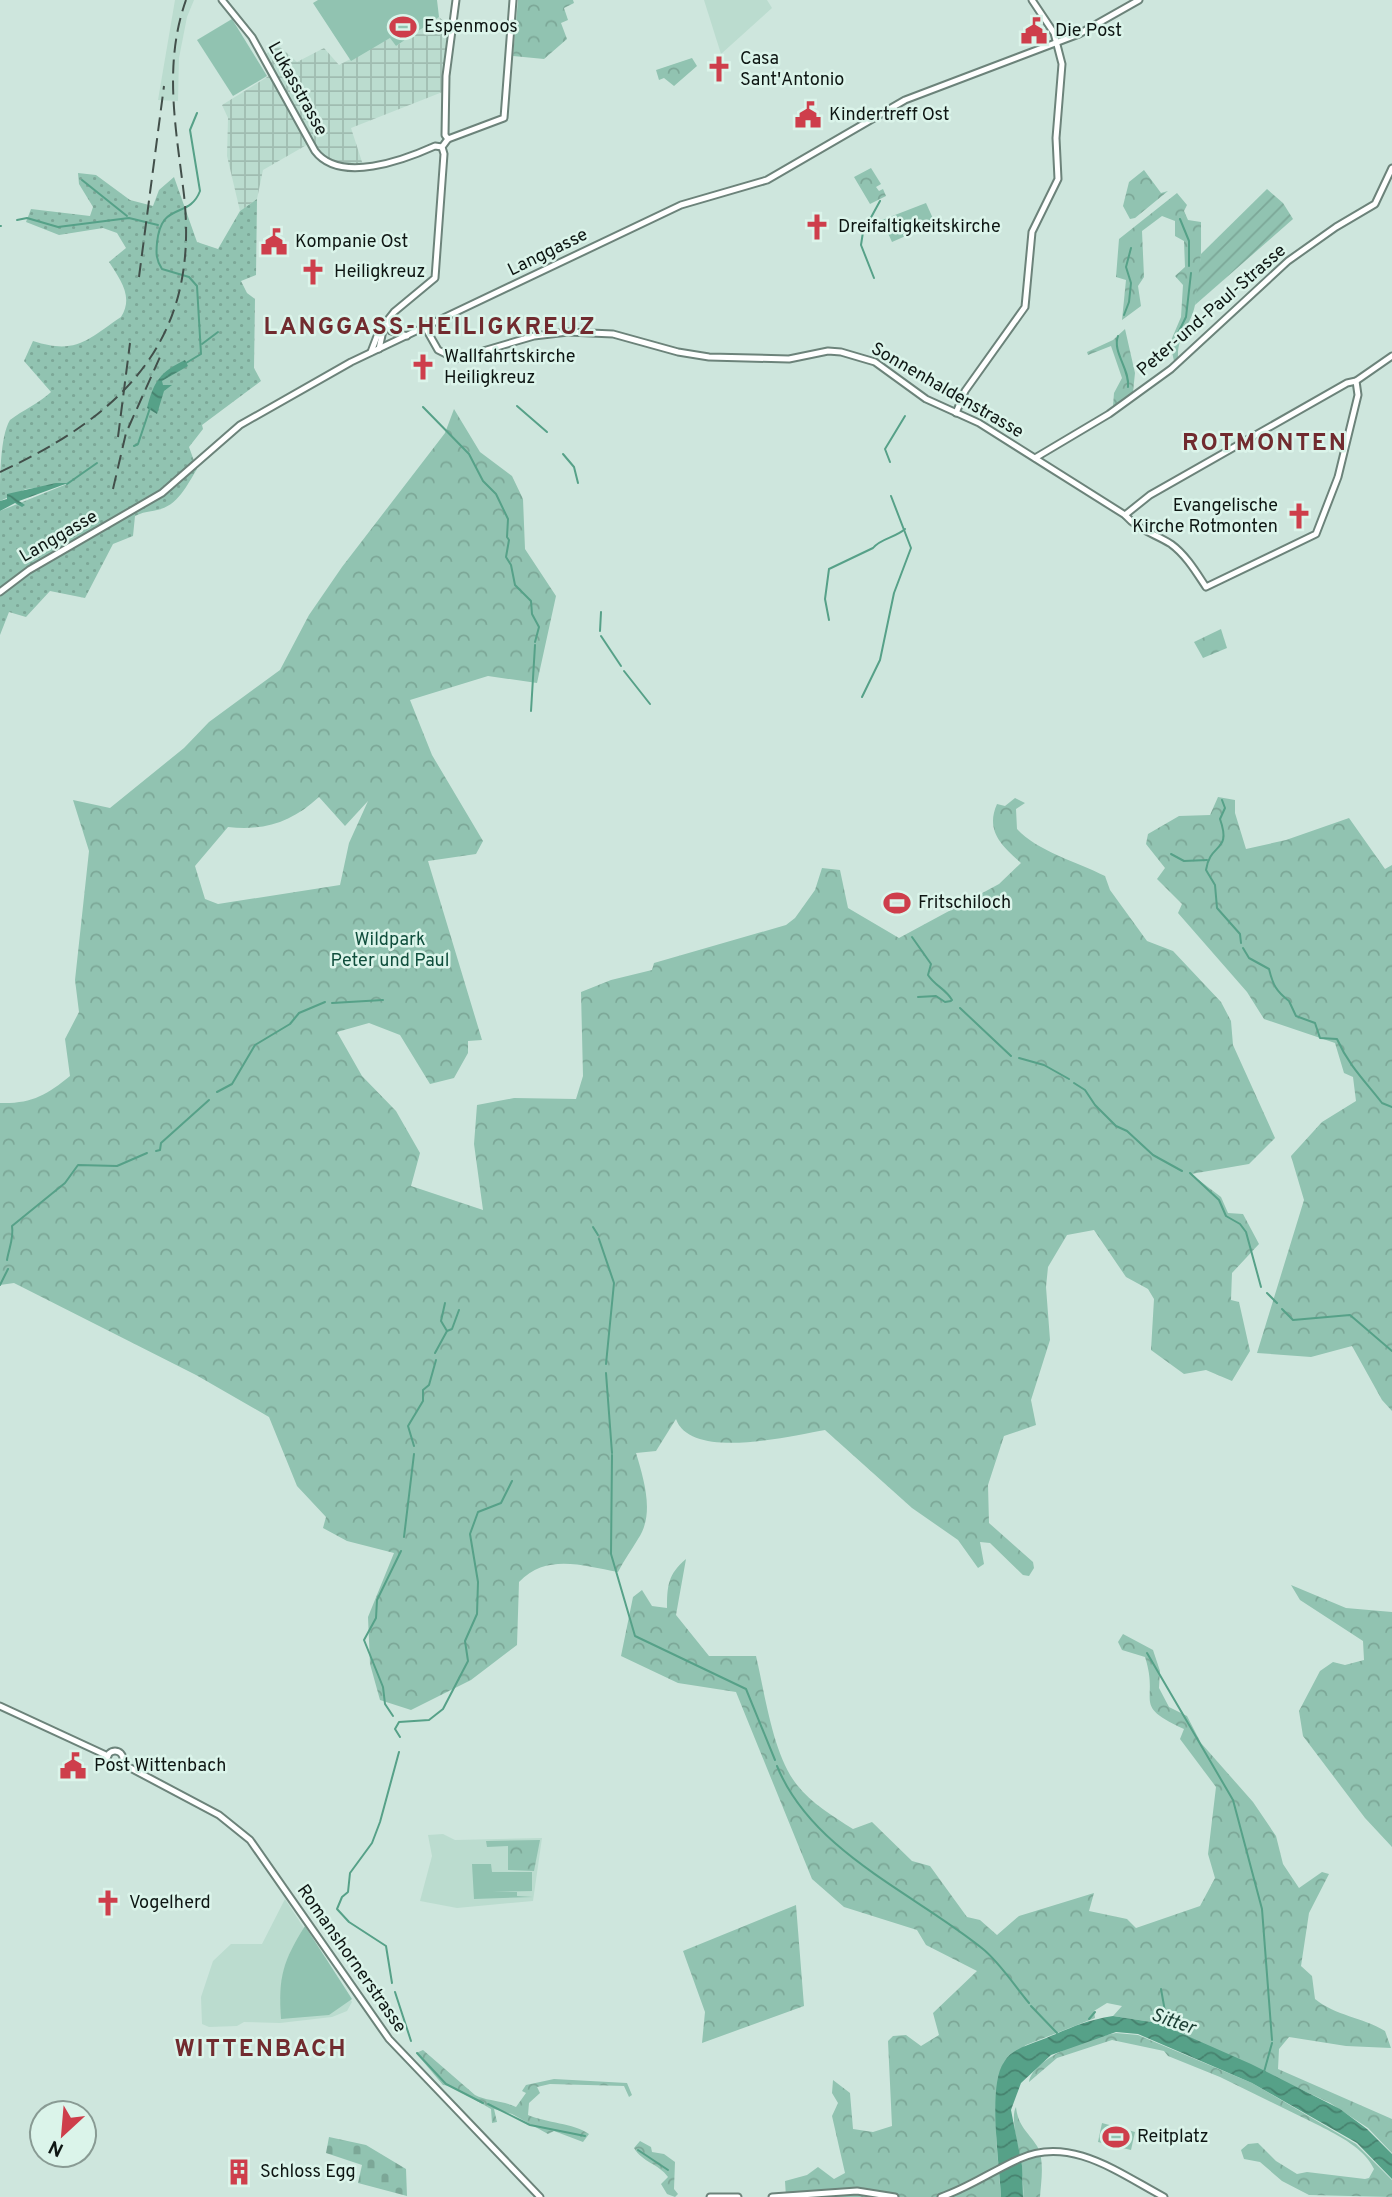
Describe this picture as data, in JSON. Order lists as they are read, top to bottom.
{
  "streets": {
    "street": [
      "Lukasstrasse",
      "Langgasse",
      "Peter-und-Paul-Strasse",
      "Sonnenhaldenstrasse",
      "Romanshornerstrasse"
    ]
  },
  "crossings": [
    ["Langgasse", "Sonnenhaldenstrasse"],
    ["Peter-und-Paul-Strasse", "Sonnenhaldenstrasse"]
  ],
  "districts": ["LANGGASS-HEILIGKREUZ", "ROTMONTEN", "WITTENBACH"],
  "water": ["Sitter"],
  "parks": ["Wildpark Peter und Paul"],
  "places": {
    "sports": ["Espenmoos", "Fritschiloch", "Reitplatz"],
    "public building": [
      "Die Post",
      "Kindertreff Ost",
      "Kompanie Ost",
      "Post Wittenbach"
    ],
    "church": [
      "Casa Sant'Antonio",
      "Dreifaltigkeitskirche",
      "Heiligkreuz",
      "Wallfahrtskirche Heiligkreuz",
      "Evangelische Kirche Rotmonten",
      "Vogelherd"
    ],
    "building": ["Schloss Egg"]
  },
  "north": "bottom left"
}
